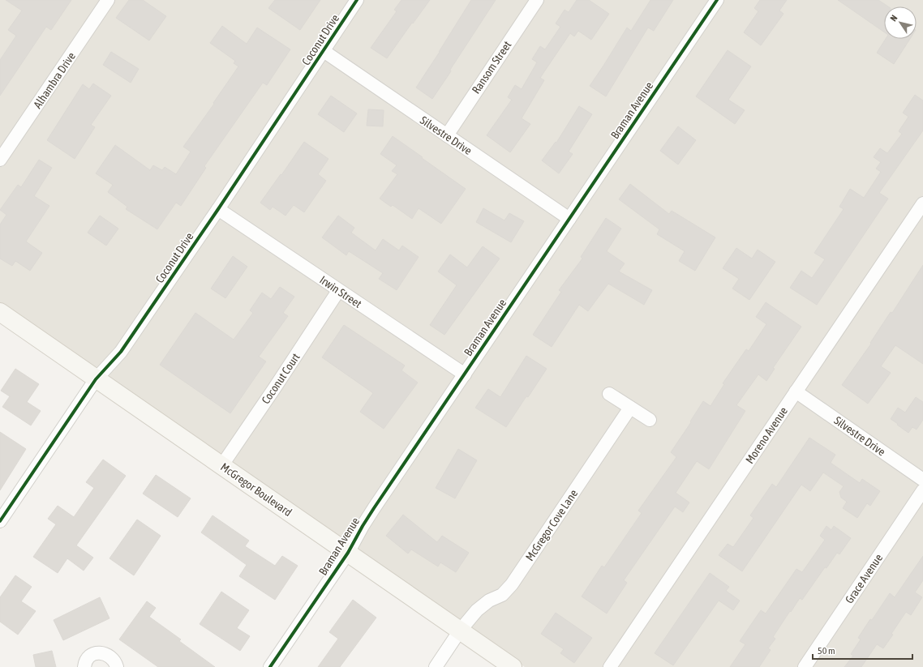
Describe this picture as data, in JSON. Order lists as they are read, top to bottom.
{
  "streets": {
    "main road": ["McGregor Boulevard"],
    "street": [
      "Coconut Drive",
      "Ransom Street",
      "Alhambra Drive",
      "Braman Avenue",
      "Silvestre Drive",
      "Irwin Street",
      "Coconut Court",
      "Moreno Avenue",
      "McGregor Cove Lane",
      "Grace Avenue"
    ]
  },
  "crossings": [
    ["Coconut Drive", "Silvestre Drive"],
    ["Coconut Drive", "Irwin Street"],
    ["Coconut Drive", "McGregor Boulevard"],
    ["Ransom Street", "Silvestre Drive"],
    ["Braman Avenue", "Silvestre Drive"],
    ["Braman Avenue", "Irwin Street"],
    ["Braman Avenue", "McGregor Boulevard"],
    ["Silvestre Drive", "Moreno Avenue"],
    ["Irwin Street", "Coconut Court"],
    ["Coconut Court", "McGregor Boulevard"],
    ["McGregor Boulevard", "McGregor Cove Lane"]
  ],
  "scale_bar": "50 m",
  "north": "top left"
}
